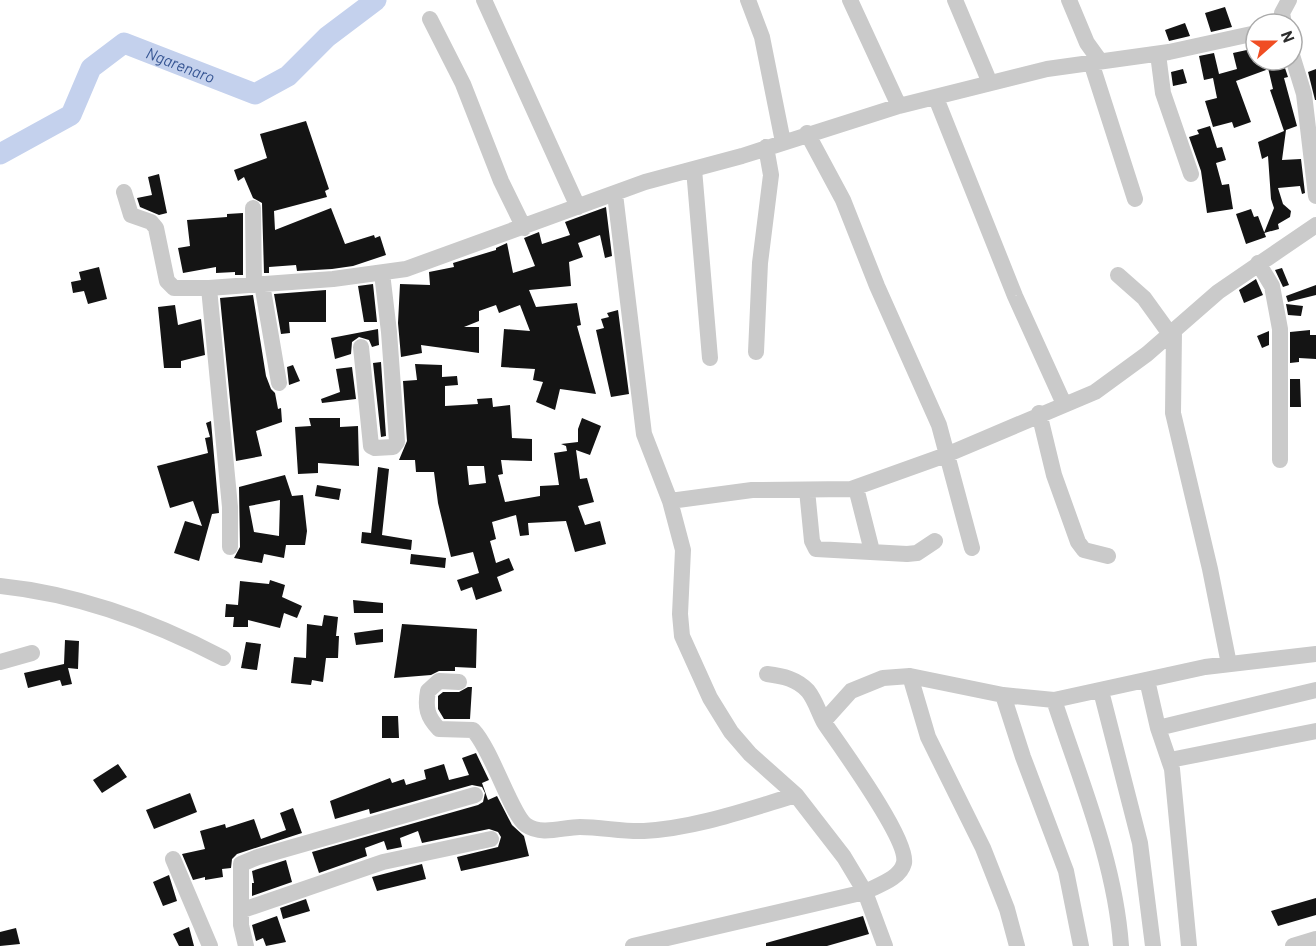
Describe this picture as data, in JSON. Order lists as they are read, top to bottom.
{
  "water": ["Ngarenaro"],
  "north": "right"
}
